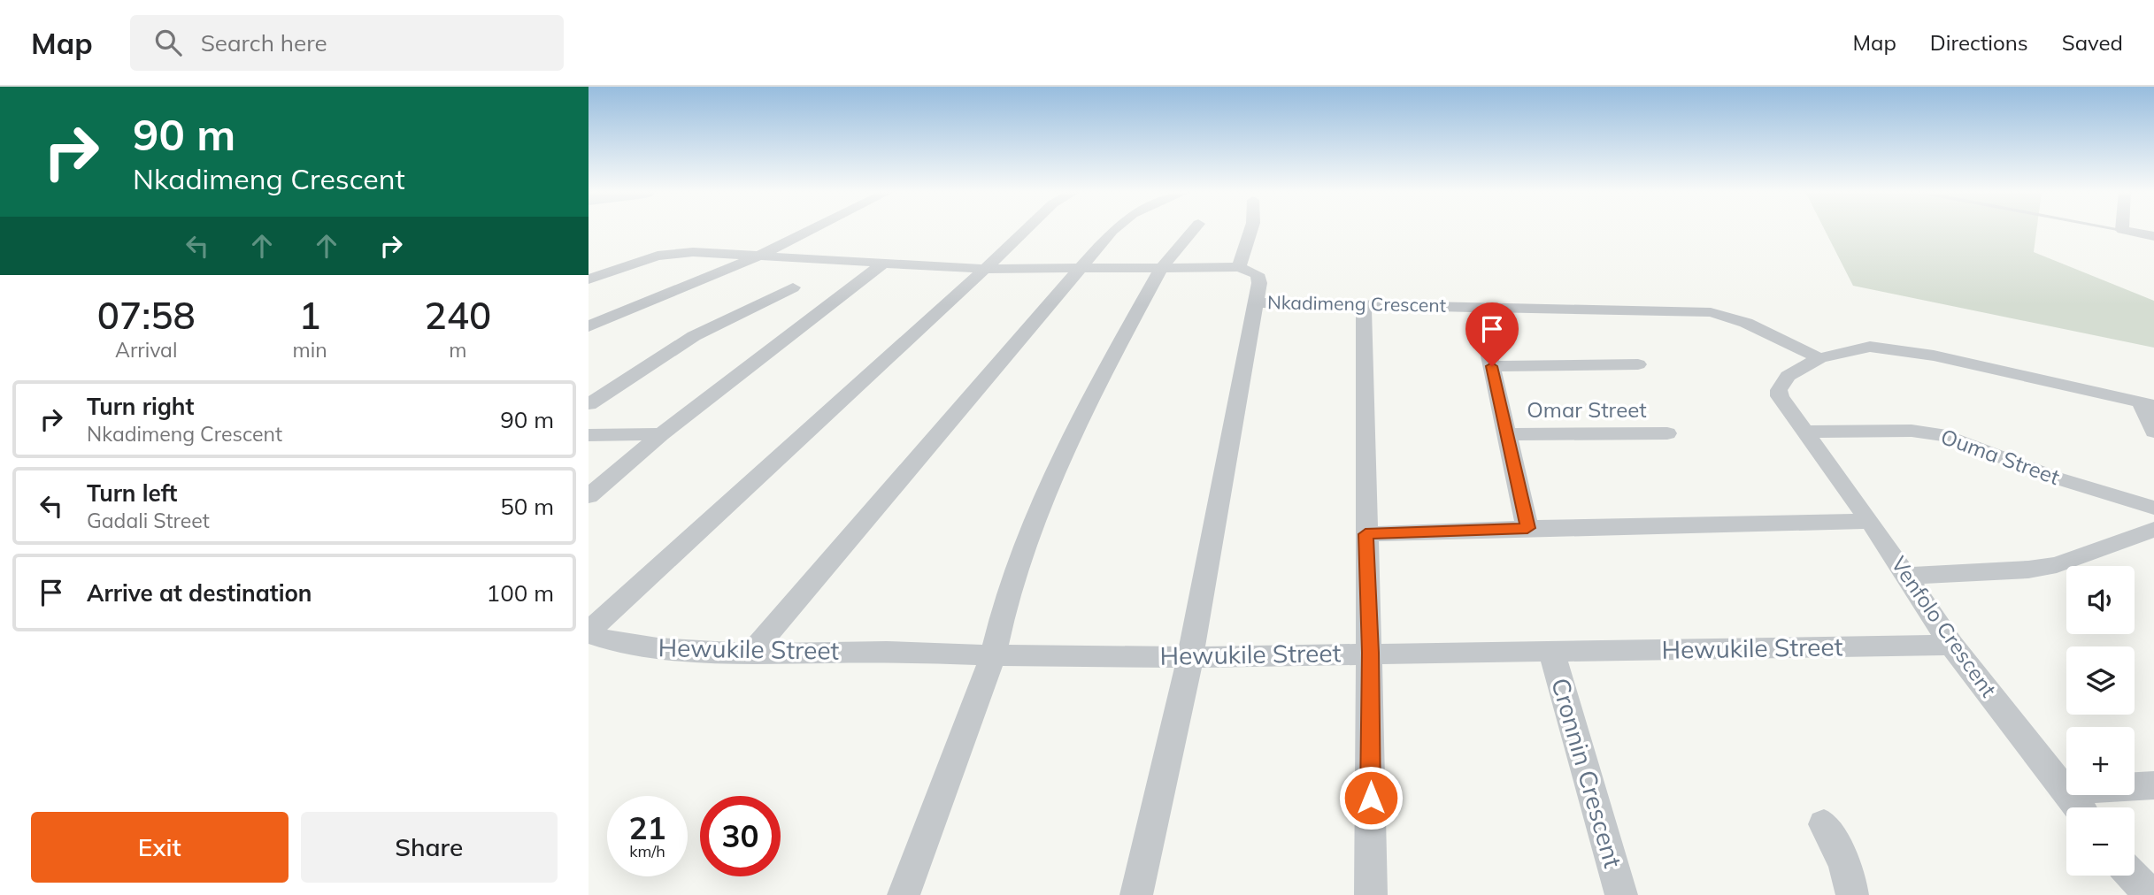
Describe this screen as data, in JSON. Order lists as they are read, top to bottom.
{
  "streets": {
    "street": [
      "Nkadimeng Crescent",
      "Omar Street",
      "Ouma Street",
      "Venfolo Crescent",
      "Hewukile Street",
      "Cronnin Crescent"
    ]
  },
  "crossings": [
    ["Nkadimeng Crescent", "Venfolo Crescent"],
    ["Ouma Street", "Venfolo Crescent"],
    ["Venfolo Crescent", "Hewukile Street"],
    ["Hewukile Street", "Cronnin Crescent"]
  ],
  "page": {
    "header": "Map",
    "search": "Search here",
    "nav": ["Map", "Directions", "Saved"],
    "turn": ["90 m", "Nkadimeng Crescent"],
    "eta": [
      "07:58",
      "Arrival",
      "1",
      "min",
      "240",
      "m"
    ],
    "list": [
      {
        "name": "Turn right",
        "note": "Nkadimeng Crescent",
        "value": "90 m"
      },
      {
        "name": "Turn left",
        "note": "Gadali Street",
        "value": "50 m"
      },
      {
        "name": "Arrive at destination",
        "value": "100 m"
      }
    ],
    "map_buttons": ["+", "−"],
    "speed": "21 km/h",
    "limit": "30",
    "buttons": ["Exit", "Share"]
  }
}
